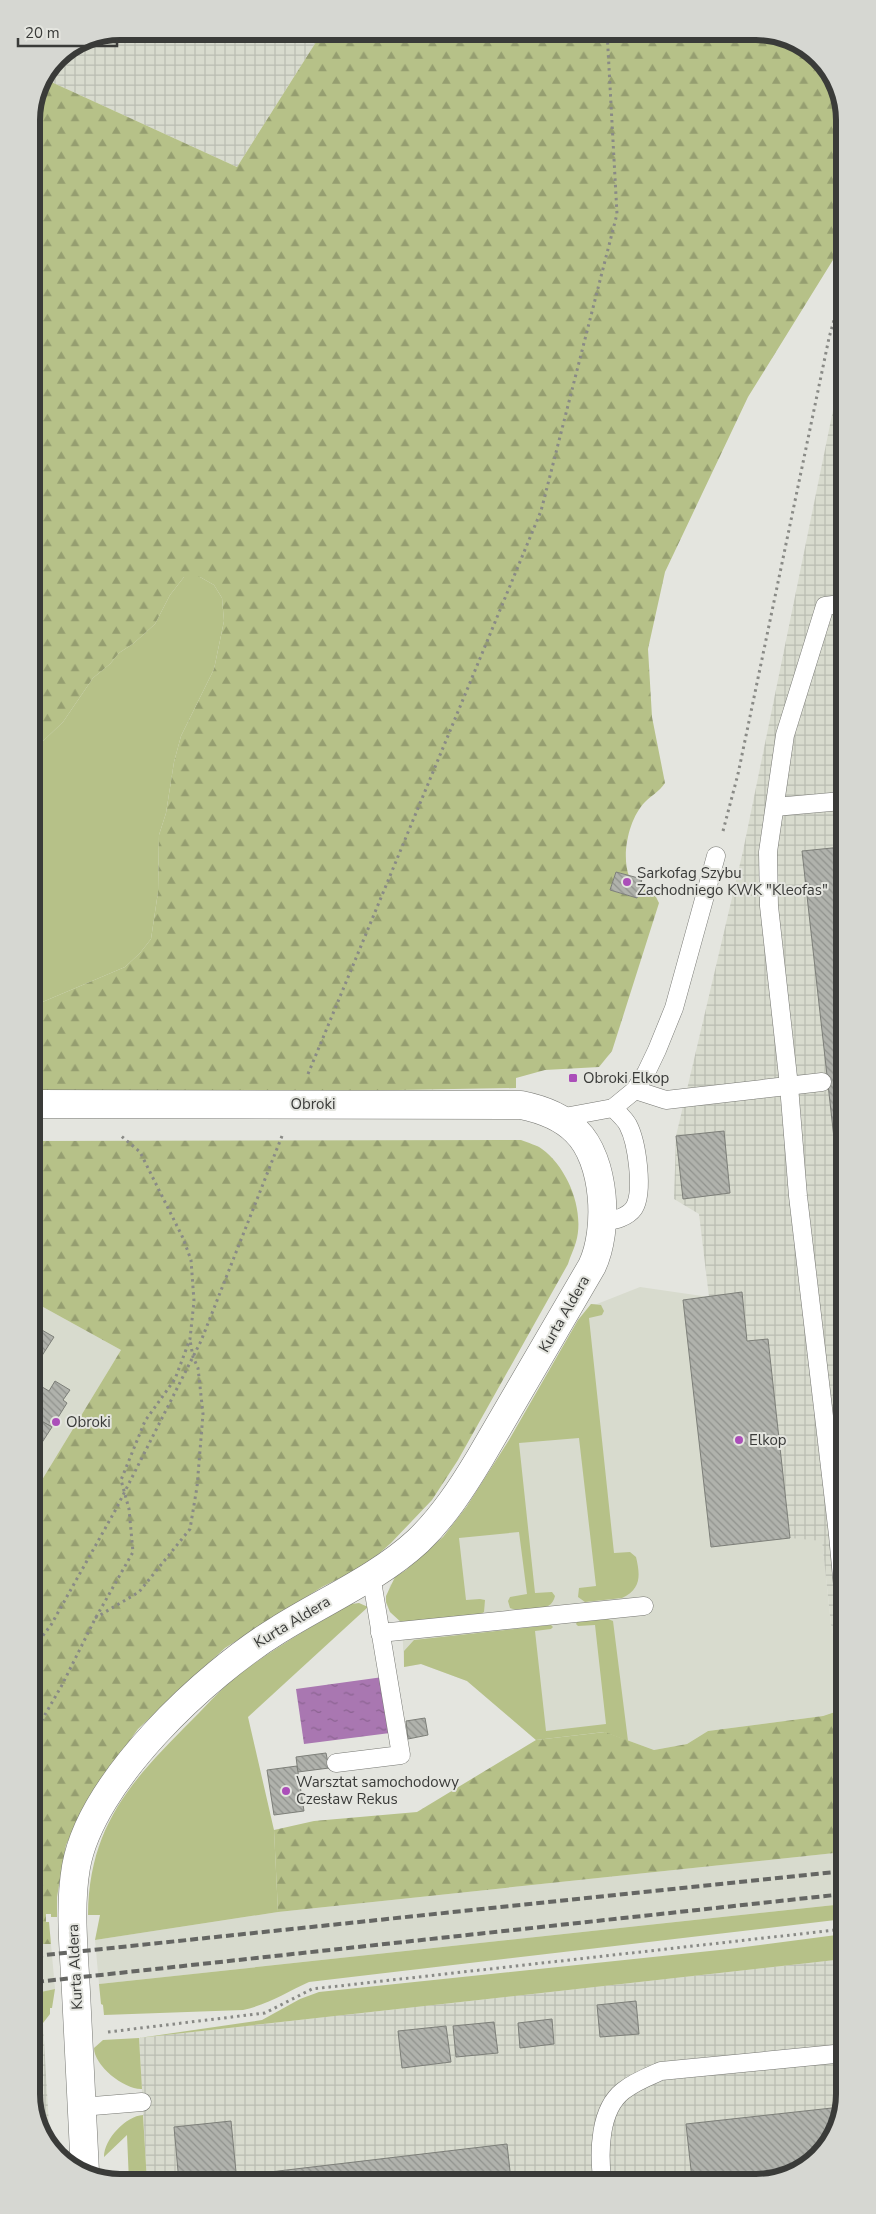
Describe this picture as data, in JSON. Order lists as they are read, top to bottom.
{
  "streets": {
    "street": ["Obroki", "Kurta Aldera"]
  },
  "crossings": [
    ["Obroki", "Kurta Aldera"]
  ],
  "places": {
    "other": [
      "Sarkofag Szybu Zachodniego KWK \"Kleofas\"",
      "Obroki",
      "Elkop",
      "Warsztat samochodowy Czesław Rekus"
    ],
    "transit": ["Obroki Elkop"]
  },
  "scale_bar": "20 m"
}
